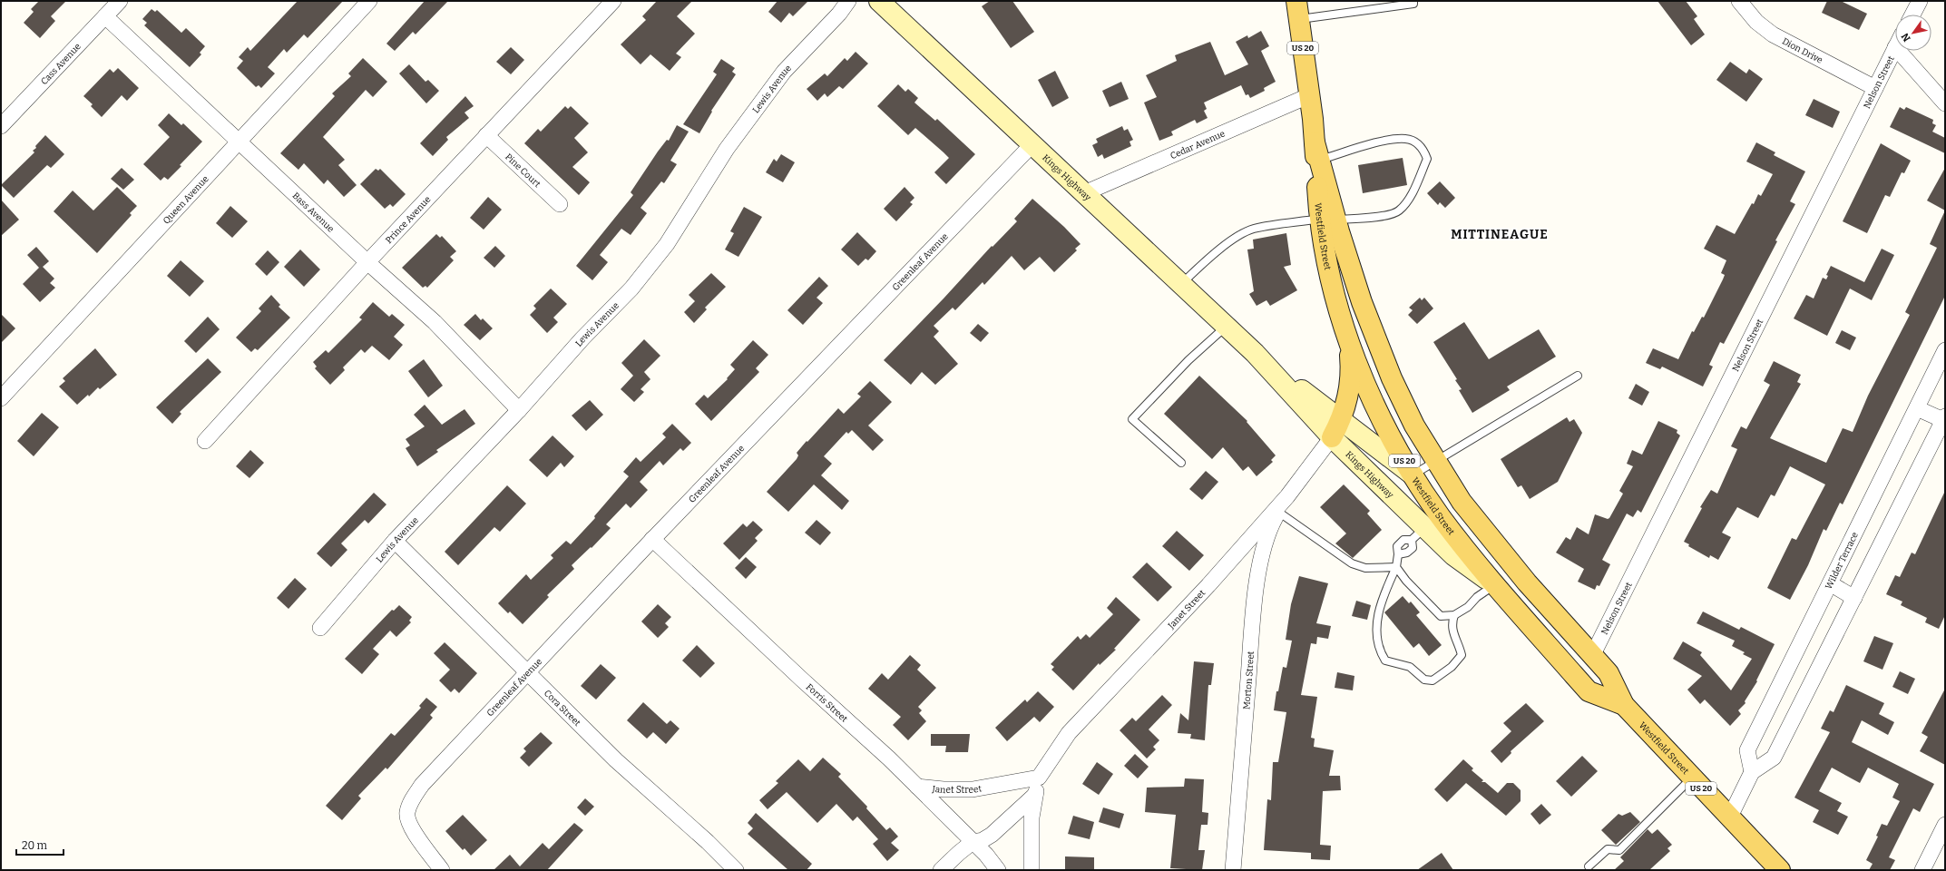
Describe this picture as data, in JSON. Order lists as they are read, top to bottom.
{
  "streets": {
    "main road": ["US 20", "Kings Highway", "Westfield Street"],
    "street": [
      "Dion Drive",
      "Cass Avenue",
      "Nelson Street",
      "Lewis Avenue",
      "Cedar Avenue",
      "Pine Court",
      "Queen Avenue",
      "Bass Avenue",
      "Prince Avenue",
      "Greenleaf Avenue",
      "Wilder Terrace",
      "Janet Street",
      "Morton Street",
      "Forris Street",
      "Cora Street"
    ]
  },
  "crossings": [
    ["Dion Drive", "Nelson Street"],
    ["Cass Avenue", "Bass Avenue"],
    ["Nelson Street", "Westfield Street"],
    ["Lewis Avenue", "Bass Avenue"],
    ["Lewis Avenue", "Cora Street"],
    ["Cedar Avenue", "Kings Highway"],
    ["Cedar Avenue", "Westfield Street"],
    ["Pine Court", "Prince Avenue"],
    ["Kings Highway", "Westfield Street"],
    ["Kings Highway", "Greenleaf Avenue"],
    ["Kings Highway", "Janet Street"],
    ["Queen Avenue", "Bass Avenue"],
    ["Bass Avenue", "Prince Avenue"],
    ["Greenleaf Avenue", "Forris Street"],
    ["Greenleaf Avenue", "Cora Street"],
    ["Janet Street", "Morton Street"],
    ["Janet Street", "Forris Street"]
  ],
  "districts": ["MITTINEAGUE"],
  "scale_bar": "20 m",
  "north": "bottom left"
}
